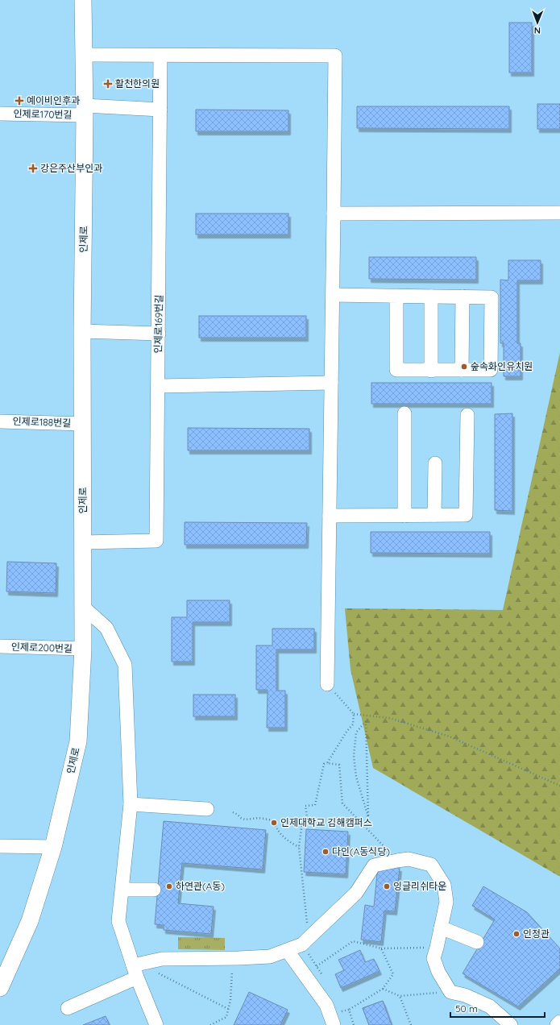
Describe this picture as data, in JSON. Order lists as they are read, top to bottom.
{
  "streets": {
    "main road": ["인제로"],
    "street": [
      "인제로170번길",
      "인제로169번길",
      "인제로188번길",
      "인제로200번길"
    ]
  },
  "crossings": [
    ["인제로170번길", "인제로"],
    ["인제로", "인제로169번길"],
    ["인제로", "인제로188번길"],
    ["인제로", "인제로200번길"]
  ],
  "places": {
    "health": ["활천한의원", "예이비인후과", "강은주산부인과"],
    "other": [
      "숲속화인유치원",
      "인제대학교 김해캠퍼스",
      "다인(A동식당)",
      "하연관(A동)",
      "잉글리쉬타운",
      "인정관"
    ]
  },
  "scale_bar": "50 m",
  "north": "bottom"
}
